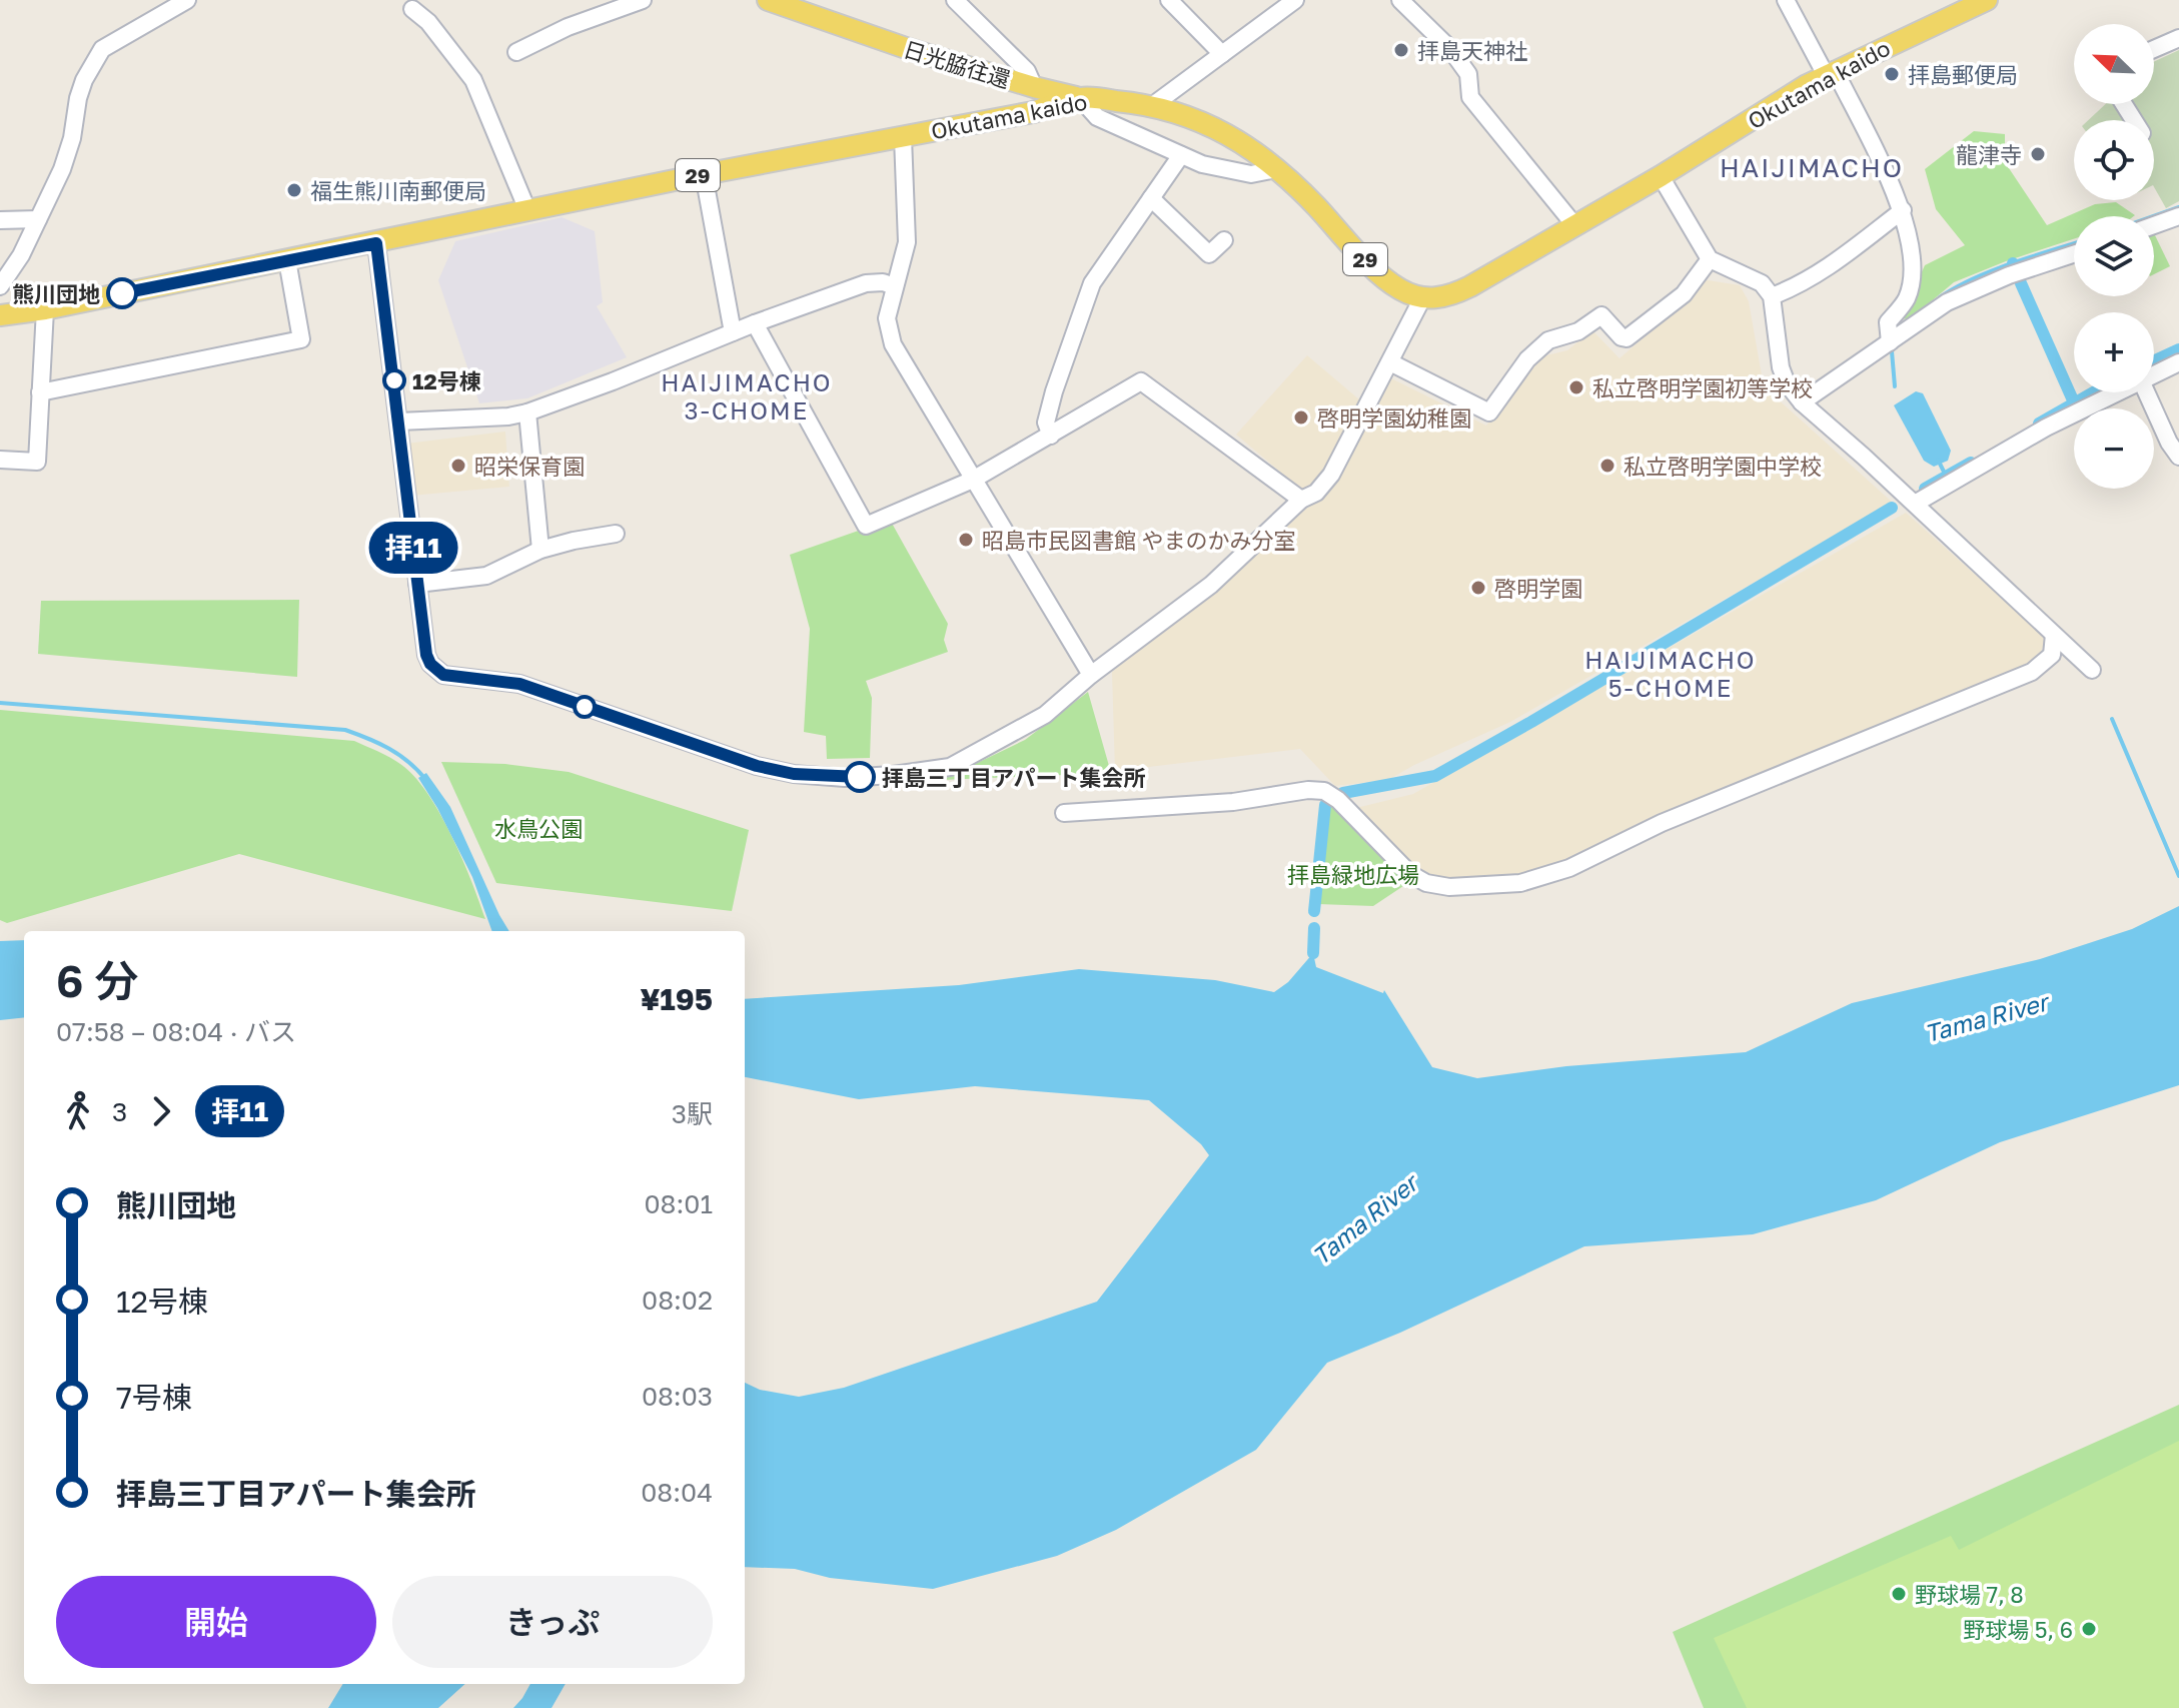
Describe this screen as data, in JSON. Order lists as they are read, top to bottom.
{
  "streets": {
    "main road": ["日光脇往還", "Okutama kaido", "29"]
  },
  "crossings": [
    ["日光脇往還", "Okutama kaido"]
  ],
  "districts": ["HAIJIMACHO", "HAIJIMACHO 3-CHOME", "HAIJIMACHO 5-CHOME"],
  "water": ["Tama River"],
  "parks": ["水鳥公園", "拝島緑地広場"],
  "places": [
    "拝島天神社",
    "拝島郵便局",
    "龍津寺",
    "福生熊川南郵便局",
    "熊川団地",
    "12号棟",
    "私立啓明学園初等学校",
    "啓明学園幼稚園",
    "昭栄保育園",
    "私立啓明学園中学校",
    "昭島市民図書館 やまのかみ分室",
    "啓明学園",
    "拝島三丁目アパート集会所",
    "野球場 7, 8",
    "野球場 5, 6"
  ],
  "lines": ["bus line 拝11"],
  "north": "top left",
  "page": {
    "on_map": "拝11",
    "map_buttons": ["+", "−"],
    "heading": ["6 分", "07:58 – 08:04 · バス", "¥195"],
    "legs": ["3", "拝11", "3駅"],
    "list": [
      {
        "name": "熊川団地",
        "value": "08:01"
      },
      {
        "name": "12号棟",
        "value": "08:02"
      },
      {
        "name": "7号棟",
        "value": "08:03"
      },
      {
        "name": "拝島三丁目アパート集会所",
        "value": "08:04"
      }
    ],
    "buttons": ["開始", "きっぷ"]
  }
}
